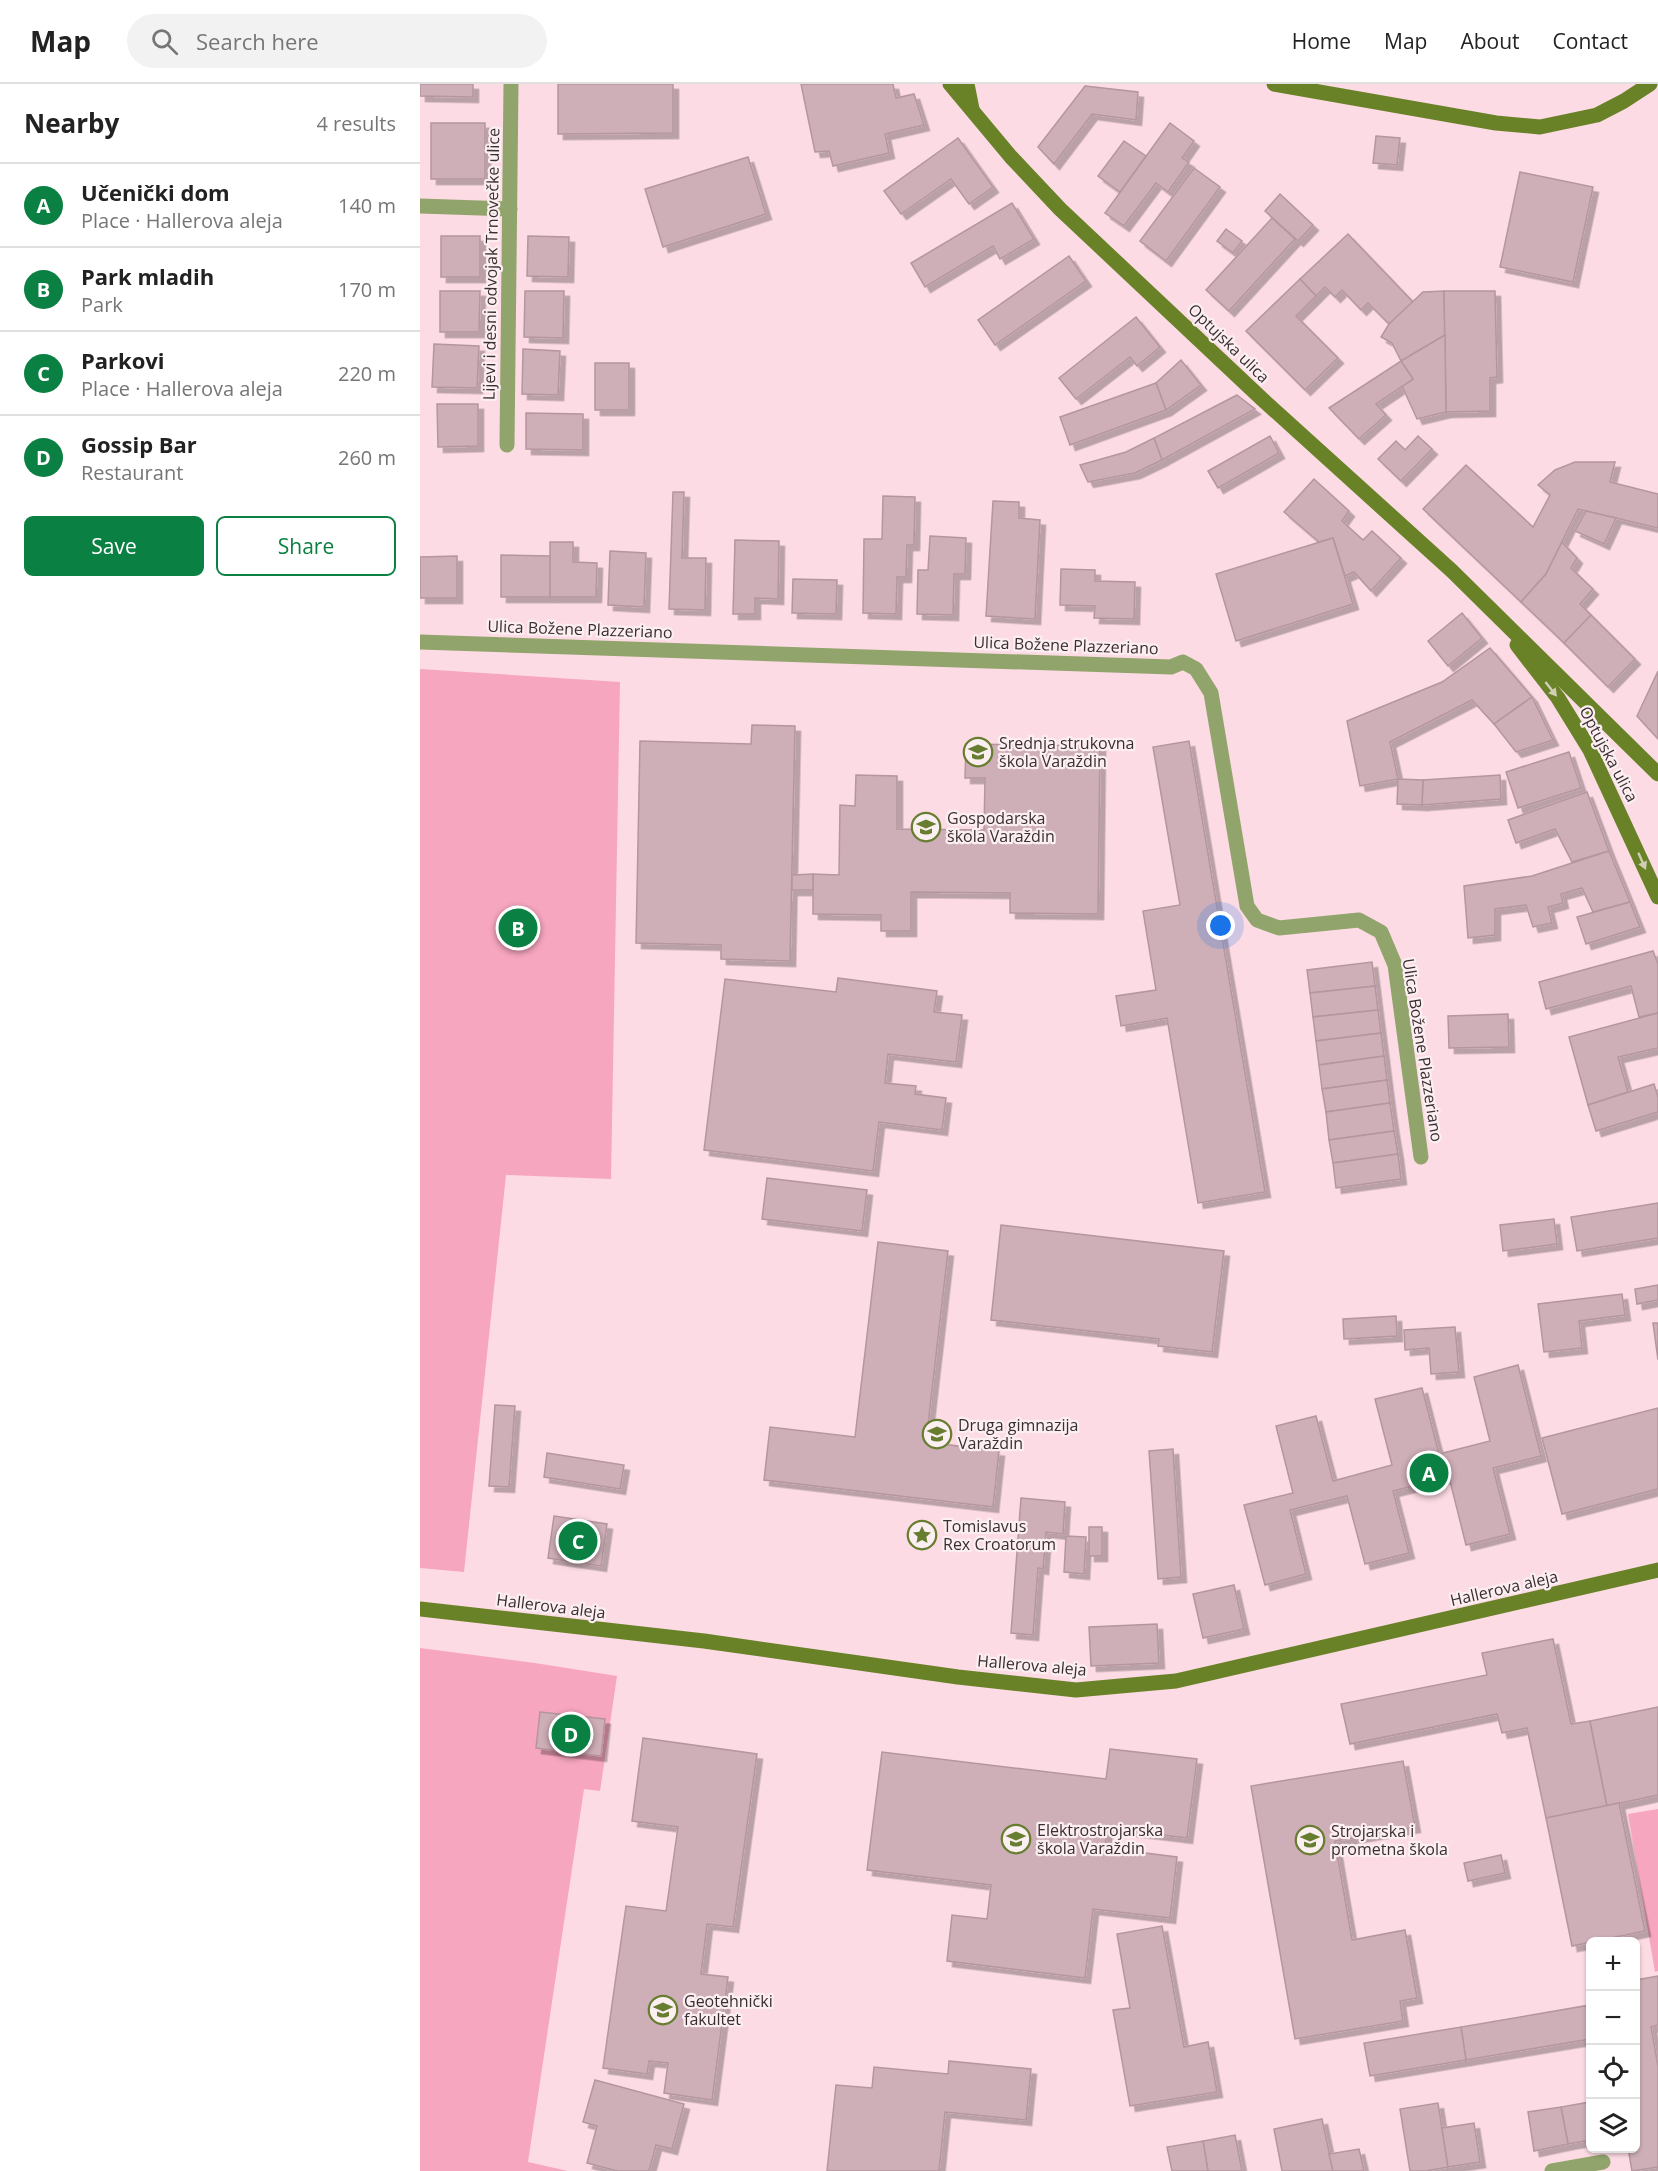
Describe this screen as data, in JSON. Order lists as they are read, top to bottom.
{
  "streets": {
    "main road": ["Optujska ulica", "Hallerova aleja"],
    "street": ["Lijevi i desni odvojak Trnovečke ulice", "Ulica Božene Plazzeriano"]
  },
  "places": {
    "school or university": [
      "Srednja strukovna škola Varaždin",
      "Gospodarska škola Varaždin",
      "Druga gimnazija Varaždin",
      "Elektrostrojarska škola Varaždin",
      "Strojarska i prometna škola",
      "Geotehnički fakultet"
    ],
    "place": ["Tomislavus Rex Croatorum"]
  },
  "page": {
    "header": "Map",
    "search": "Search here",
    "nav": [
      "Home",
      "Map",
      "About",
      "Contact"
    ],
    "heading": ["Nearby", "4 results"],
    "list": [
      {
        "mark": "A",
        "name": "Učenički dom",
        "note": "Place · Hallerova aleja",
        "value": "140 m"
      },
      {
        "mark": "B",
        "name": "Park mladih",
        "note": "Park",
        "value": "170 m"
      },
      {
        "mark": "C",
        "name": "Parkovi",
        "note": "Place · Hallerova aleja",
        "value": "220 m"
      },
      {
        "mark": "D",
        "name": "Gossip Bar",
        "note": "Restaurant",
        "value": "260 m"
      }
    ],
    "buttons": ["Save", "Share"],
    "pins": [
      "B",
      "A",
      "C",
      "D"
    ],
    "map_buttons": ["+", "−"]
  }
}
